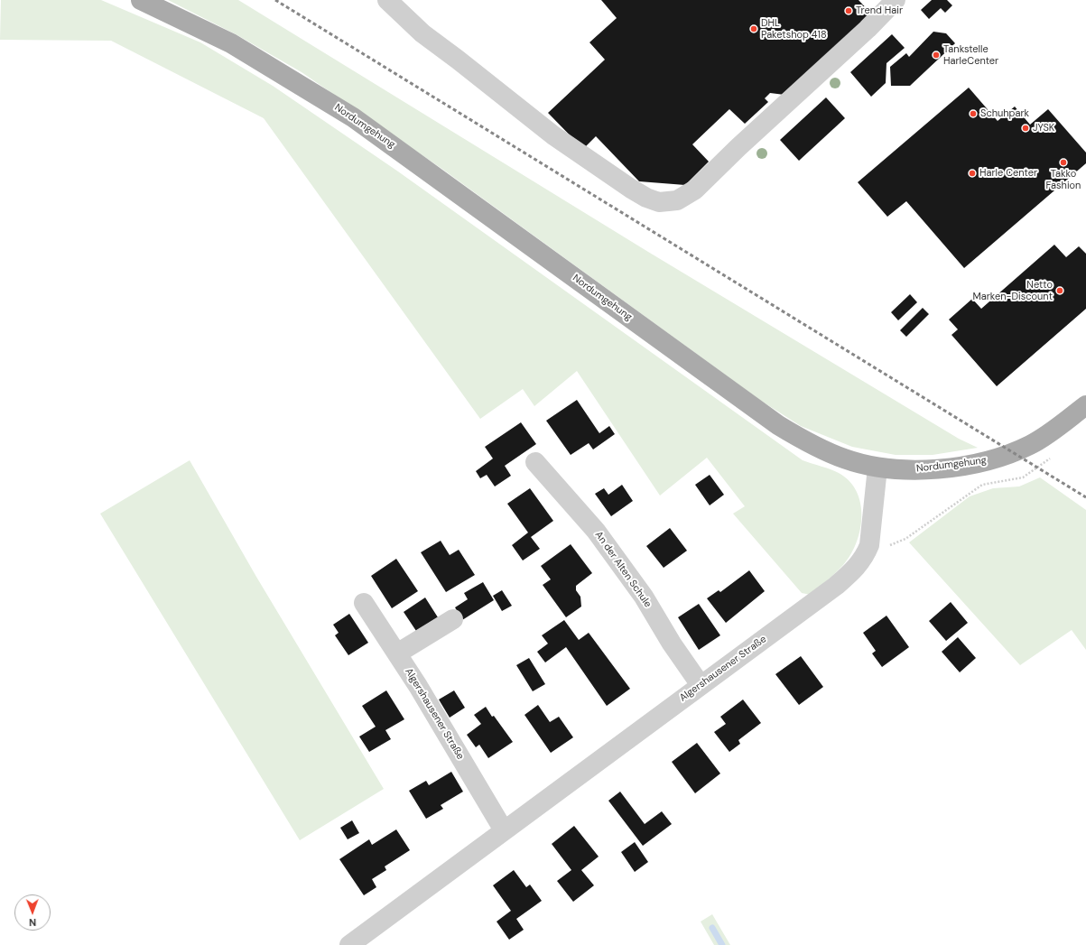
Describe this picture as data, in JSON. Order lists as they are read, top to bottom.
{
  "streets": {
    "main road": ["Nordumgehung"],
    "street": ["An der Alten Schule", "Algershausener Straße"]
  },
  "crossings": [
    ["Nordumgehung", "Algershausener Straße"],
    ["An der Alten Schule", "Algershausener Straße"]
  ],
  "places": [
    "Trend Hair",
    "DHL Paketshop 418",
    "Tankstelle HarleCenter",
    "Schuhpark",
    "JYSK",
    "Takko Fashion",
    "Harle Center",
    "Netto Marken-Discount"
  ],
  "north": "bottom"
}
